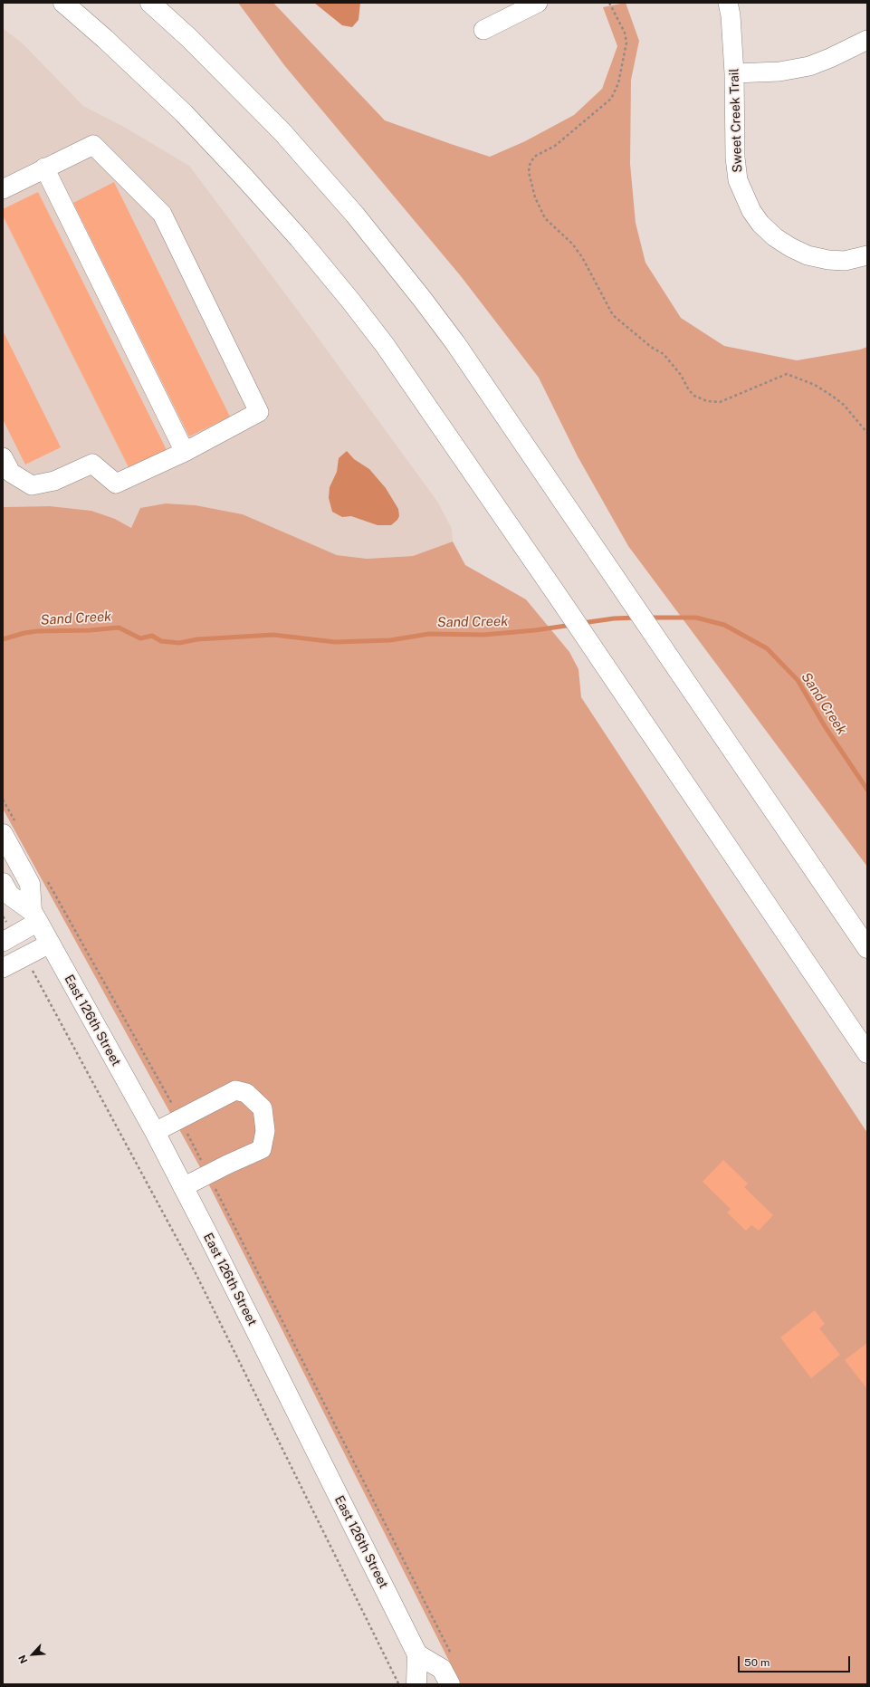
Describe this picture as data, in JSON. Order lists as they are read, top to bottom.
{
  "streets": {
    "main road": ["East 126th Street"],
    "street": ["Sweet Creek Trail"]
  },
  "water": ["Sand Creek"],
  "scale_bar": "50 m",
  "north": "bottom left"
}
